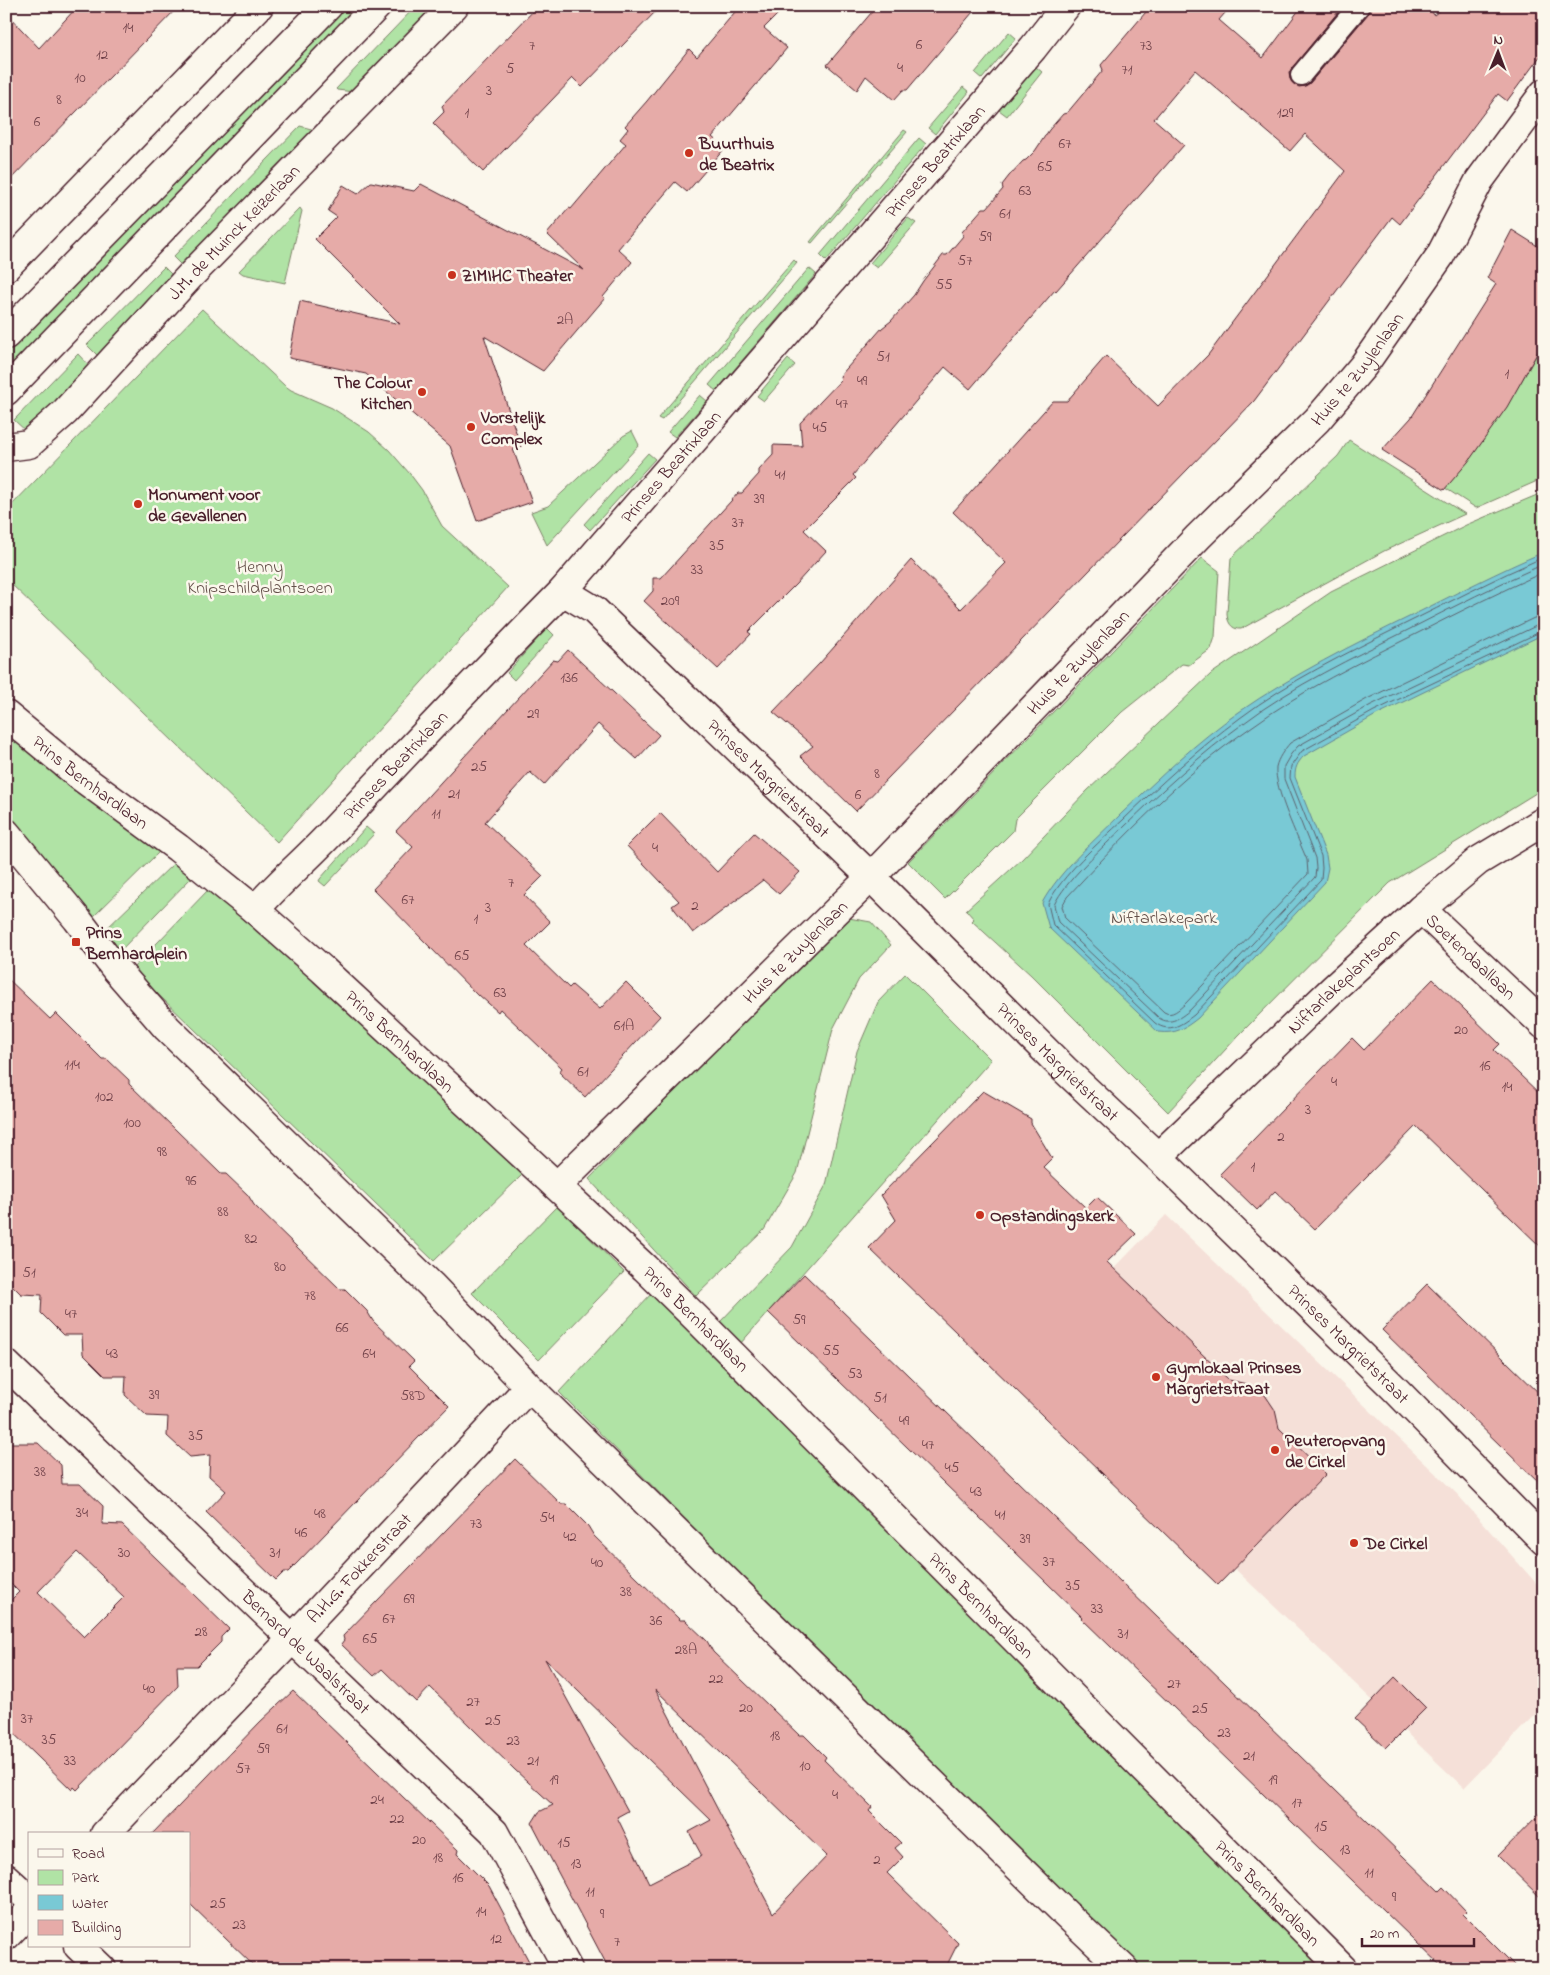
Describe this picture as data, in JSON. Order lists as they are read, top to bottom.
{
  "streets": {
    "street": [
      "Prinses Beatrixlaan",
      "J.M. de Muinck Keizerlaan",
      "Huis te Zuylenlaan",
      "Prinses Margrietstraat",
      "Prins Bernhardlaan",
      "Soetendaallaan",
      "Niftarlakeplantsoen",
      "A.H.G. Fokkerstraat",
      "Bernard de Waalstraat"
    ]
  },
  "crossings": [
    ["Prinses Beatrixlaan", "Prinses Margrietstraat"],
    ["Prinses Beatrixlaan", "Prins Bernhardlaan"],
    ["Huis te Zuylenlaan", "Prinses Margrietstraat"],
    ["Huis te Zuylenlaan", "Prins Bernhardlaan"],
    ["Prinses Margrietstraat", "Niftarlakeplantsoen"],
    ["Soetendaallaan", "Niftarlakeplantsoen"],
    ["A.H.G. Fokkerstraat", "Bernard de Waalstraat"]
  ],
  "parks": ["Henny Knipschildplantsoen", "Niftarlakepark"],
  "places": {
    "other": [
      "Buurthuis de Beatrix",
      "ZIMIHC Theater",
      "The Colour Kitchen",
      "Vorstelijk Complex",
      "Monument voor de Gevallenen",
      "Opstandingskerk",
      "Gymlokaal Prinses Margrietstraat",
      "Peuteropvang de Cirkel",
      "De Cirkel"
    ],
    "transit": ["Prins Bernhardplein"]
  },
  "house_numbers": [
    "14",
    "6",
    "7",
    "73",
    "12",
    "4",
    "5",
    "71",
    "10",
    "3",
    "8",
    "1",
    "129",
    "6",
    "67",
    "65",
    "63",
    "61",
    "59",
    "57",
    "55",
    "2A",
    "51",
    "1",
    "49",
    "47",
    "45",
    "41",
    "39",
    "37",
    "35",
    "33",
    "209",
    "136",
    "29",
    "25",
    "8",
    "21",
    "6",
    "11",
    "4",
    "7",
    "67",
    "2",
    "3",
    "1",
    "65",
    "63",
    "61A",
    "20",
    "114",
    "16",
    "61",
    "4",
    "14",
    "102",
    "3",
    "100",
    "2",
    "98",
    "1",
    "96",
    "88",
    "82",
    "80",
    "51",
    "78",
    "47",
    "59",
    "66",
    "55",
    "43",
    "64",
    "53",
    "39",
    "58D",
    "51",
    "49",
    "35",
    "47",
    "45",
    "38",
    "43",
    "34",
    "48",
    "41",
    "54",
    "73",
    "46",
    "42",
    "39",
    "30",
    "31",
    "37",
    "40",
    "35",
    "38",
    "69",
    "33",
    "67",
    "36",
    "28",
    "31",
    "65",
    "28A",
    "22",
    "27",
    "40",
    "27",
    "20",
    "25",
    "37",
    "25",
    "61",
    "23",
    "18",
    "35",
    "23",
    "59",
    "21",
    "33",
    "21",
    "10",
    "57",
    "19",
    "19",
    "4",
    "24",
    "17",
    "22",
    "15",
    "20",
    "15",
    "13",
    "18",
    "2",
    "13",
    "11",
    "16",
    "11",
    "9",
    "25",
    "14",
    "9",
    "23",
    "12",
    "7"
  ],
  "legend": [
    "Road",
    "Park",
    "Water",
    "Building"
  ],
  "scale_bar": "20 m",
  "north": "top"
}
